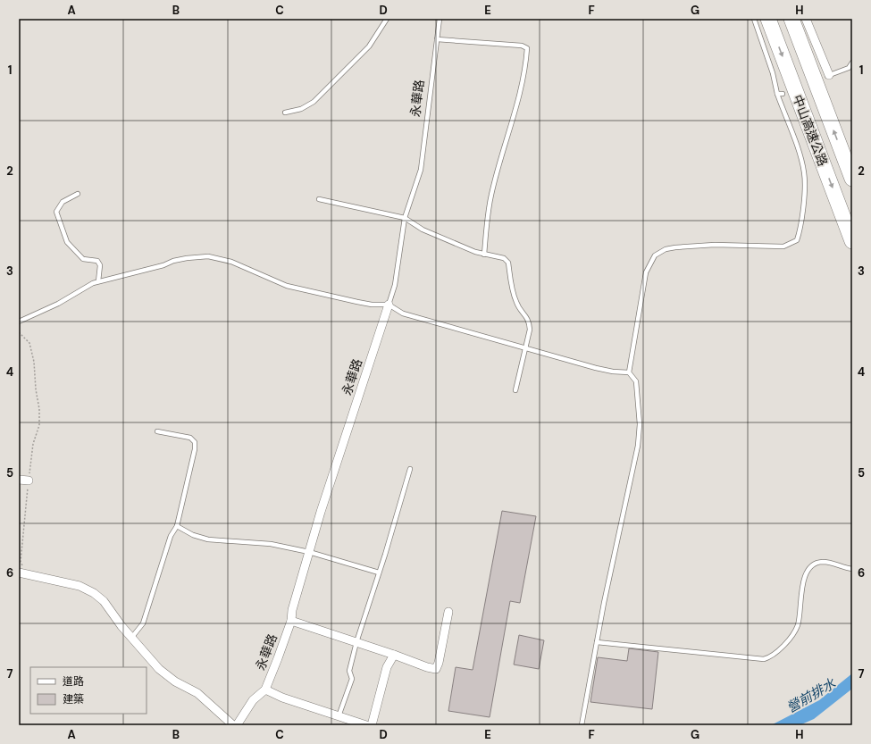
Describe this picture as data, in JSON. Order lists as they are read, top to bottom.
{
  "streets": {
    "highway": ["中山高速公路"],
    "street": ["永華路"]
  },
  "water": ["營前排水"],
  "legend": ["道路", "建築"],
  "grid": {
    "columns": [
      "A",
      "B",
      "C",
      "D",
      "E",
      "F",
      "G",
      "H"
    ],
    "rows": [
      "1",
      "2",
      "3",
      "4",
      "5",
      "6",
      "7"
    ]
  }
}
